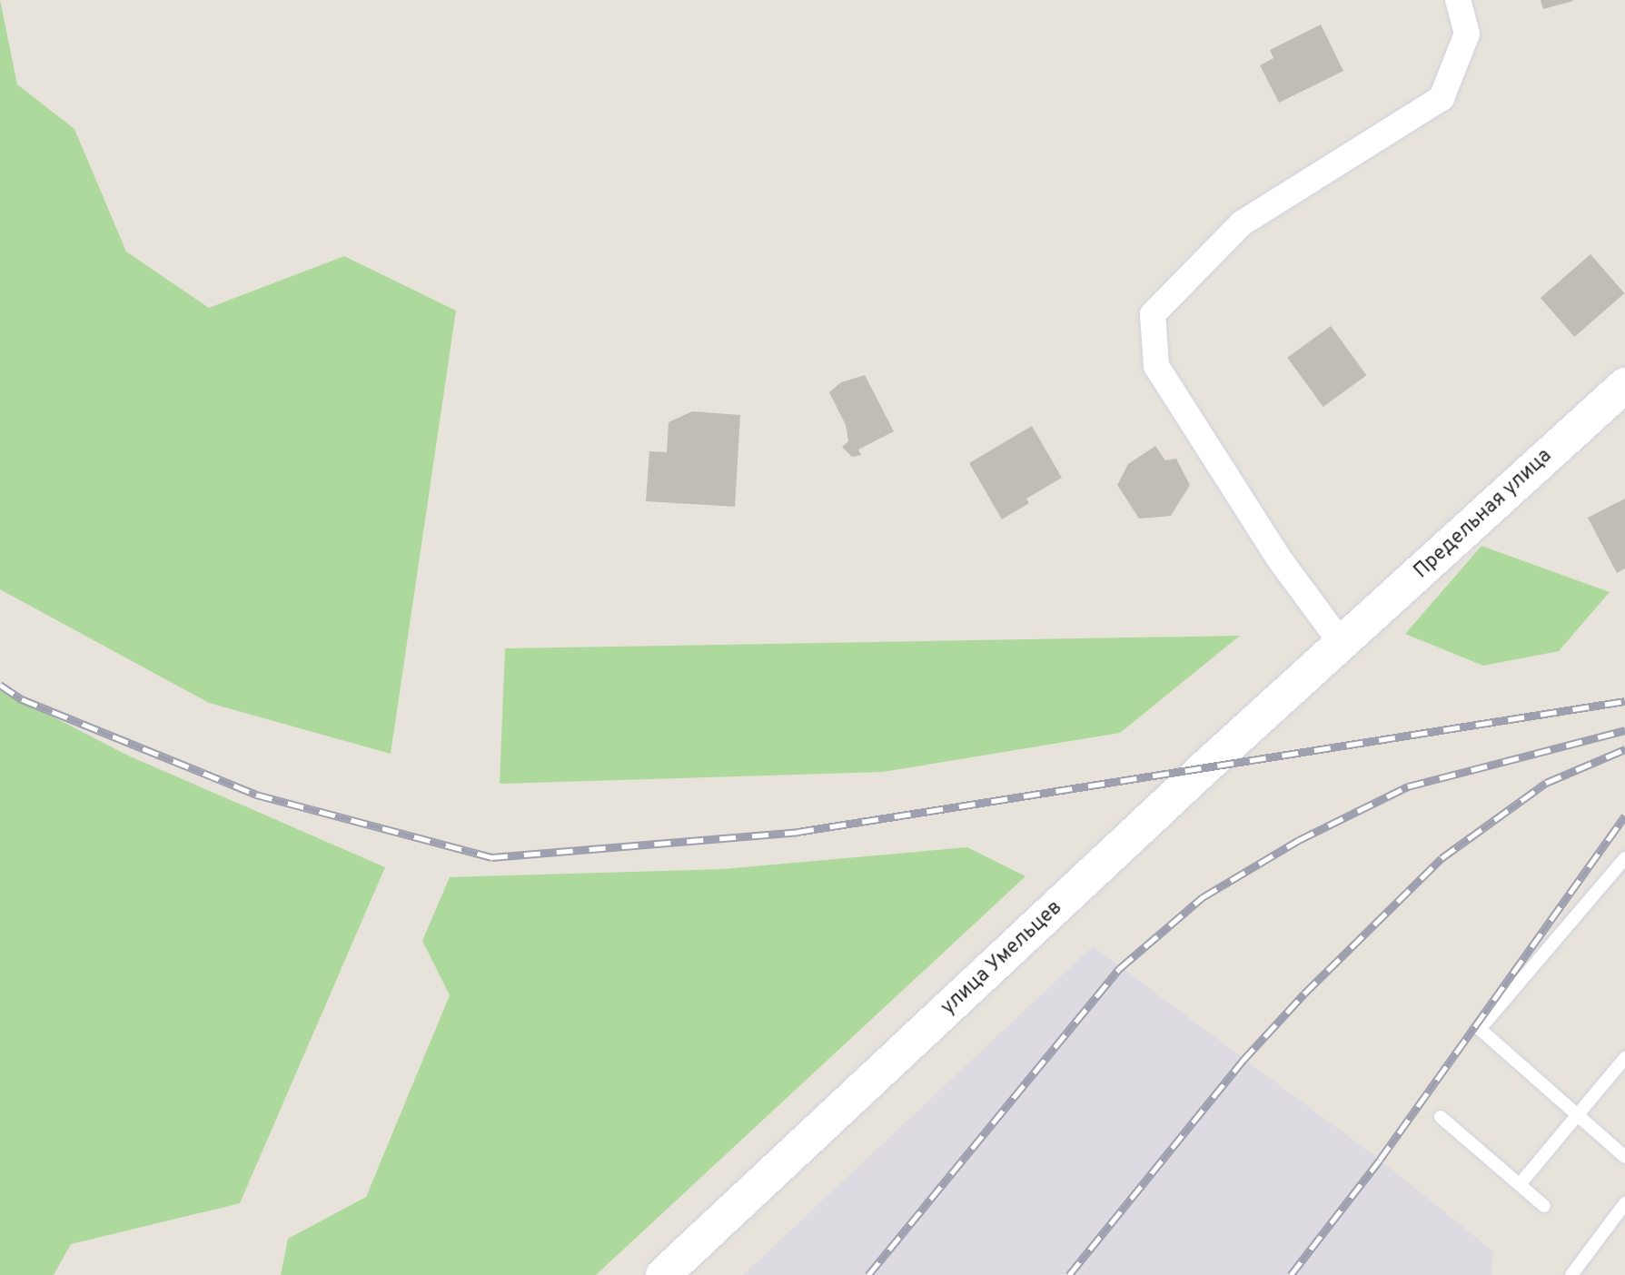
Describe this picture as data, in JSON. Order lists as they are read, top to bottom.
{
  "streets": {
    "street": ["Предельная улица", "улица Умельцев"]
  },
  "crossings": [
    ["Предельная улица", "улица Умельцев"]
  ]
}
